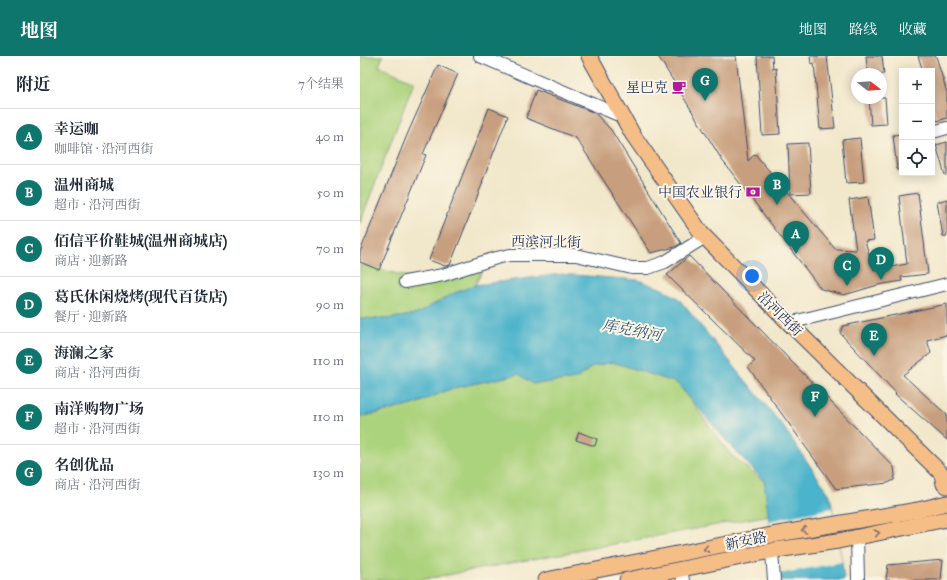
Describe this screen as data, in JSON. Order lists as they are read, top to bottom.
{
  "streets": {
    "main road": ["沿河西街", "新安路"],
    "street": ["西滨河北街"]
  },
  "crossings": [
    ["西滨河北街", "沿河西街"]
  ],
  "water": ["库克纳河"],
  "places": {
    "cafe": ["星巴克"],
    "bank": ["中国农业银行"]
  },
  "north": "right",
  "page": {
    "header": "地图",
    "nav": ["地图", "路线", "收藏"],
    "heading": ["附近", "7个结果"],
    "map_buttons": ["+", "−"],
    "pins": [
      "G",
      "B",
      "A",
      "D",
      "C",
      "E",
      "F"
    ],
    "list": [
      {
        "mark": "A",
        "name": "幸运咖",
        "note": "咖啡馆 · 沿河西街",
        "value": "40 m"
      },
      {
        "mark": "B",
        "name": "温州商城",
        "note": "超市 · 沿河西街",
        "value": "50 m"
      },
      {
        "mark": "C",
        "name": "佰信平价鞋城(温州商城店)",
        "note": "商店 · 迎新路",
        "value": "70 m"
      },
      {
        "mark": "D",
        "name": "葛氏休闲烧烤(现代百货店)",
        "note": "餐厅 · 迎新路",
        "value": "90 m"
      },
      {
        "mark": "E",
        "name": "海澜之家",
        "note": "商店 · 沿河西街",
        "value": "110 m"
      },
      {
        "mark": "F",
        "name": "南洋购物广场",
        "note": "超市 · 沿河西街",
        "value": "110 m"
      },
      {
        "mark": "G",
        "name": "名创优品",
        "note": "商店 · 沿河西街",
        "value": "130 m"
      }
    ]
  }
}
